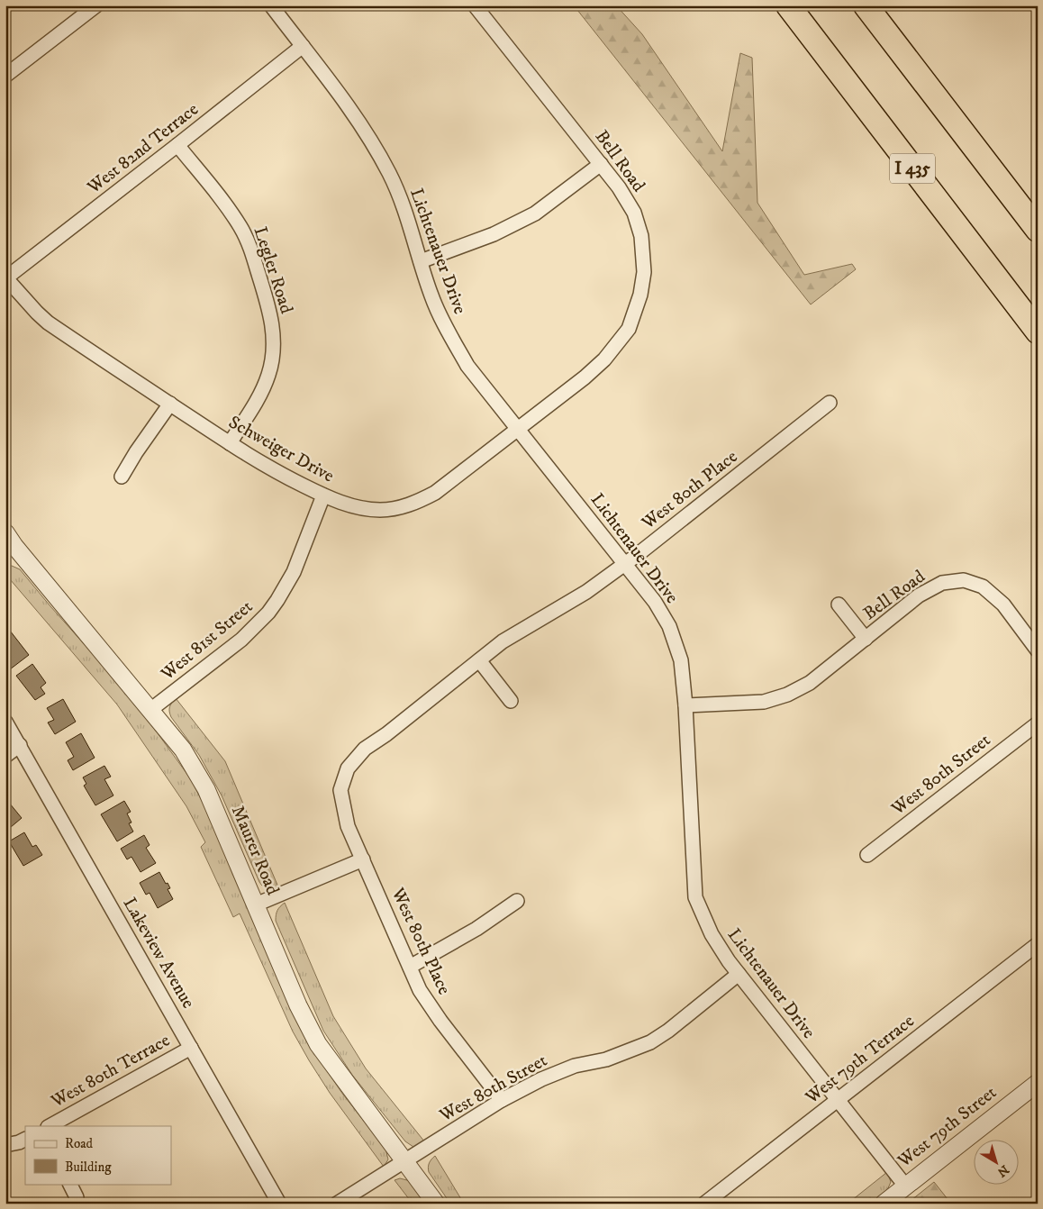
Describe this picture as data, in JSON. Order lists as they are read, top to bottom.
{
  "streets": {
    "highway": ["I 435"],
    "street": [
      "West 82nd Terrace",
      "Bell Road",
      "Lichtenauer Drive",
      "Legler Road",
      "Schweiger Drive",
      "West 80th Place",
      "West 81st Street",
      "West 80th Street",
      "Maurer Road",
      "Lakeview Avenue",
      "West 79th Terrace",
      "West 80th Terrace",
      "West 79th Street"
    ]
  },
  "crossings": [
    ["West 82nd Terrace", "Lichtenauer Drive"],
    ["West 82nd Terrace", "Legler Road"],
    ["West 82nd Terrace", "Schweiger Drive"],
    ["Bell Road", "Lichtenauer Drive"],
    ["Bell Road", "Schweiger Drive"],
    ["Lichtenauer Drive", "Schweiger Drive"],
    ["Lichtenauer Drive", "West 80th Place"],
    ["Lichtenauer Drive", "West 80th Street"],
    ["Lichtenauer Drive", "West 79th Terrace"],
    ["Lichtenauer Drive", "West 79th Street"],
    ["Legler Road", "Schweiger Drive"],
    ["Schweiger Drive", "West 81st Street"],
    ["West 80th Place", "West 80th Street"],
    ["West 81st Street", "Maurer Road"],
    ["West 80th Street", "Maurer Road"],
    ["Lakeview Avenue", "West 80th Terrace"]
  ],
  "legend": ["Road", "Building"],
  "north": "bottom right"
}
